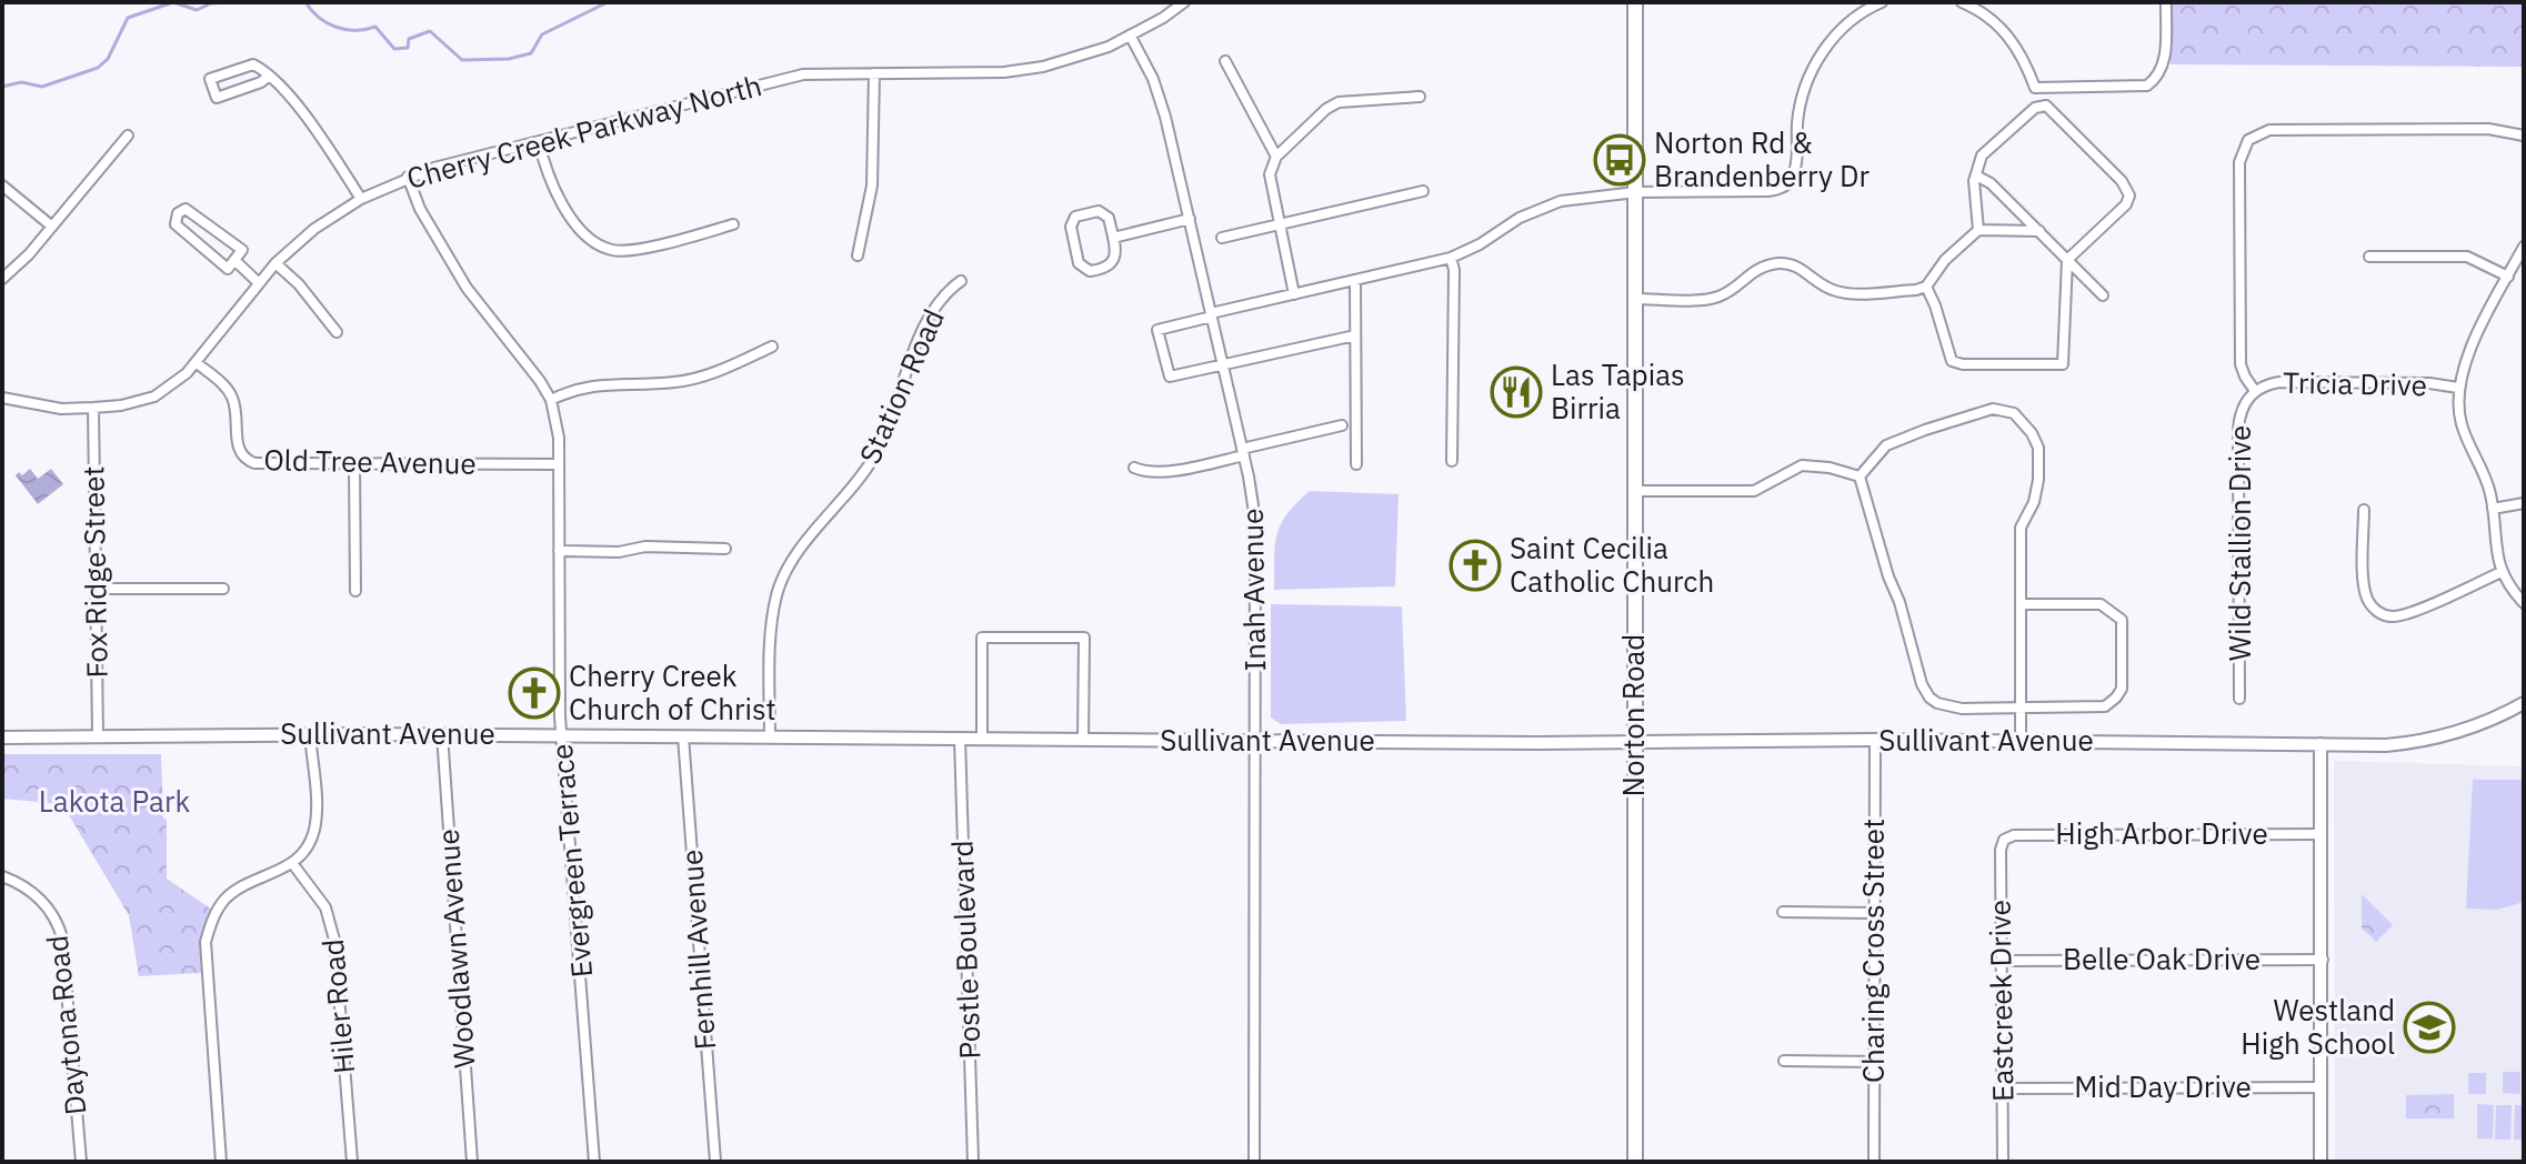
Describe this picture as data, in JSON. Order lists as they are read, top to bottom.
{
  "streets": {
    "main road": ["Norton Road"],
    "street": [
      "Cherry Creek Parkway North",
      "Tricia Drive",
      "Station Road",
      "Old Tree Avenue",
      "Wild Stallion Drive",
      "Fox Ridge Street",
      "Inah Avenue",
      "Sullivant Avenue",
      "High Arbor Drive",
      "Evergreen Terrace",
      "Woodlawn Avenue",
      "Fernhill Avenue",
      "Postle Boulevard",
      "Charing Cross Street",
      "Belle Oak Drive",
      "Eastcreek Drive",
      "Hiler Road",
      "Daytona Road",
      "Mid Day Drive"
    ]
  },
  "crossings": [
    ["Cherry Creek Parkway North", "Old Tree Avenue"],
    ["Cherry Creek Parkway North", "Fox Ridge Street"],
    ["Cherry Creek Parkway North", "Inah Avenue"],
    ["Cherry Creek Parkway North", "Evergreen Terrace"],
    ["Tricia Drive", "Wild Stallion Drive"],
    ["Station Road", "Sullivant Avenue"],
    ["Old Tree Avenue", "Evergreen Terrace"],
    ["Fox Ridge Street", "Sullivant Avenue"],
    ["Inah Avenue", "Sullivant Avenue"],
    ["Norton Road", "Sullivant Avenue"],
    ["Sullivant Avenue", "Evergreen Terrace"],
    ["Sullivant Avenue", "Woodlawn Avenue"],
    ["Sullivant Avenue", "Fernhill Avenue"],
    ["Sullivant Avenue", "Postle Boulevard"],
    ["Sullivant Avenue", "Charing Cross Street"],
    ["High Arbor Drive", "Eastcreek Drive"],
    ["Belle Oak Drive", "Eastcreek Drive"],
    ["Eastcreek Drive", "Mid Day Drive"]
  ],
  "parks": ["Lakota Park"],
  "places": {
    "bus stop": ["Norton Rd & Brandenberry Dr"],
    "restaurant": ["Las Tapias Birria"],
    "church": ["Saint Cecilia Catholic Church", "Cherry Creek Church of Christ"],
    "school or university": ["Westland High School"]
  }
}
